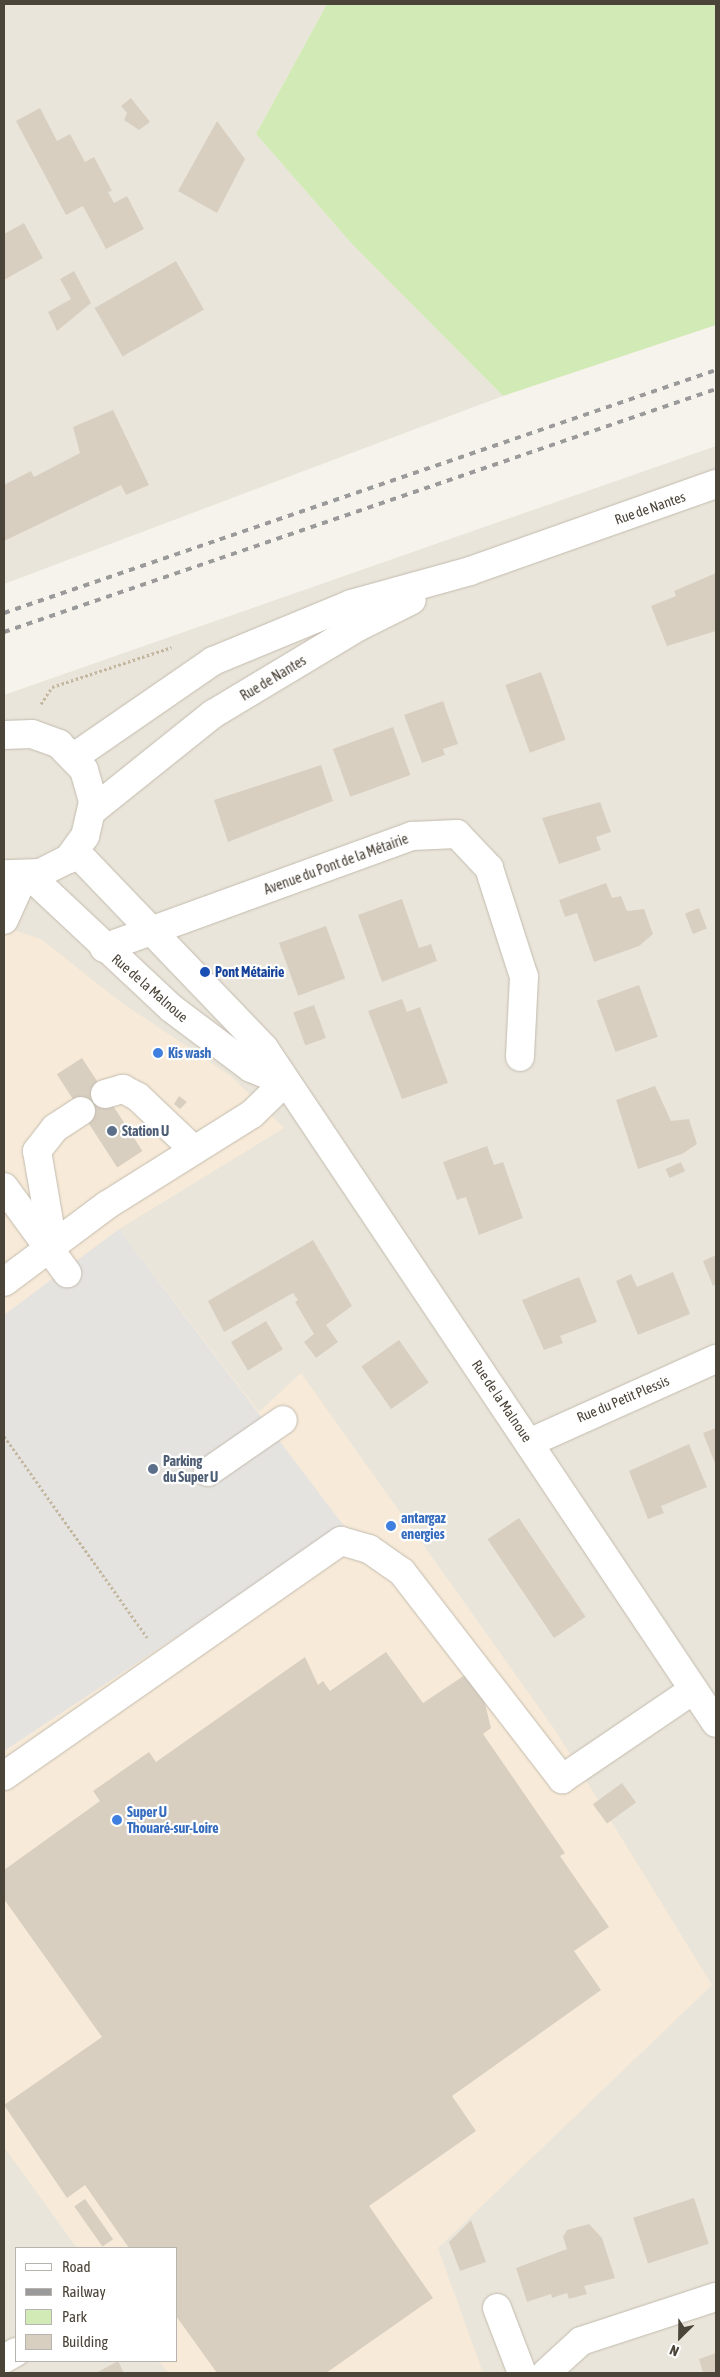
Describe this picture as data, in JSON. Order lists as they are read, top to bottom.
{
  "streets": {
    "street": [
      "Rue de Nantes",
      "Avenue du Pont de la Métairie",
      "Rue de la Malnoue",
      "Rue du Petit Plessis"
    ]
  },
  "crossings": [
    ["Avenue du Pont de la Métairie", "Rue de la Malnoue"],
    ["Rue de la Malnoue", "Rue du Petit Plessis"]
  ],
  "places": [
    "Pont Métairie",
    "Kis wash",
    "Station U",
    "Parking du Super U",
    "antargaz energies",
    "Super U Thouaré-sur-Loire"
  ],
  "legend": [
    "Road",
    "Railway",
    "Park",
    "Building"
  ],
  "north": "bottom left"
}
